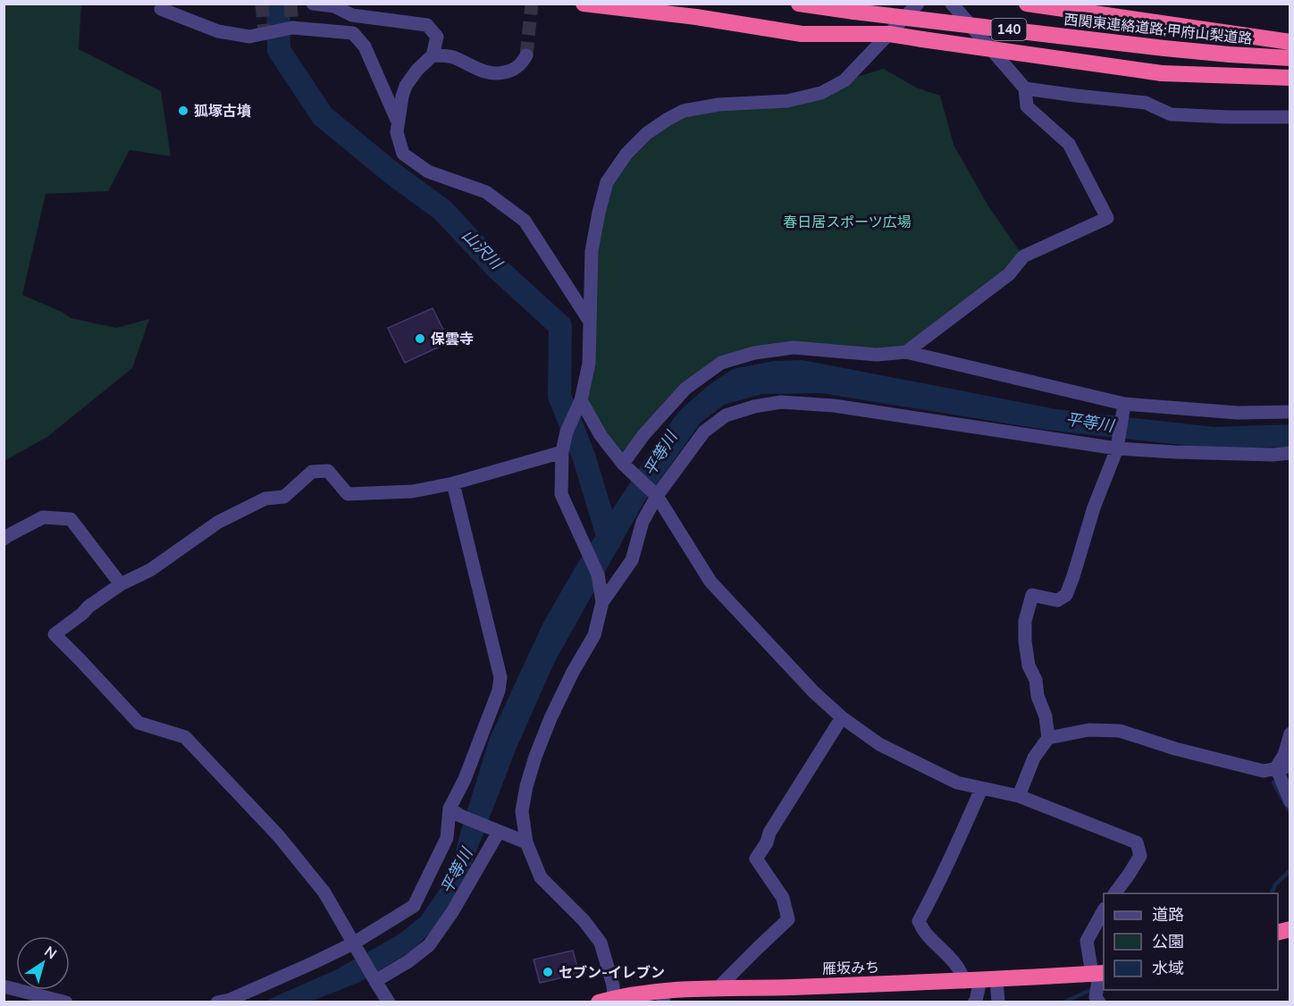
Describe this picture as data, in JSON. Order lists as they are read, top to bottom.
{
  "streets": {
    "highway": ["西関東連絡道路;甲府山梨道路", "140", "雁坂みち"]
  },
  "water": ["山沢川", "平等川"],
  "parks": ["春日居スポーツ広場"],
  "places": ["狐塚古墳", "保雲寺", "セブン-イレブン"],
  "legend": ["道路", "公園", "水域"],
  "north": "top right"
}
